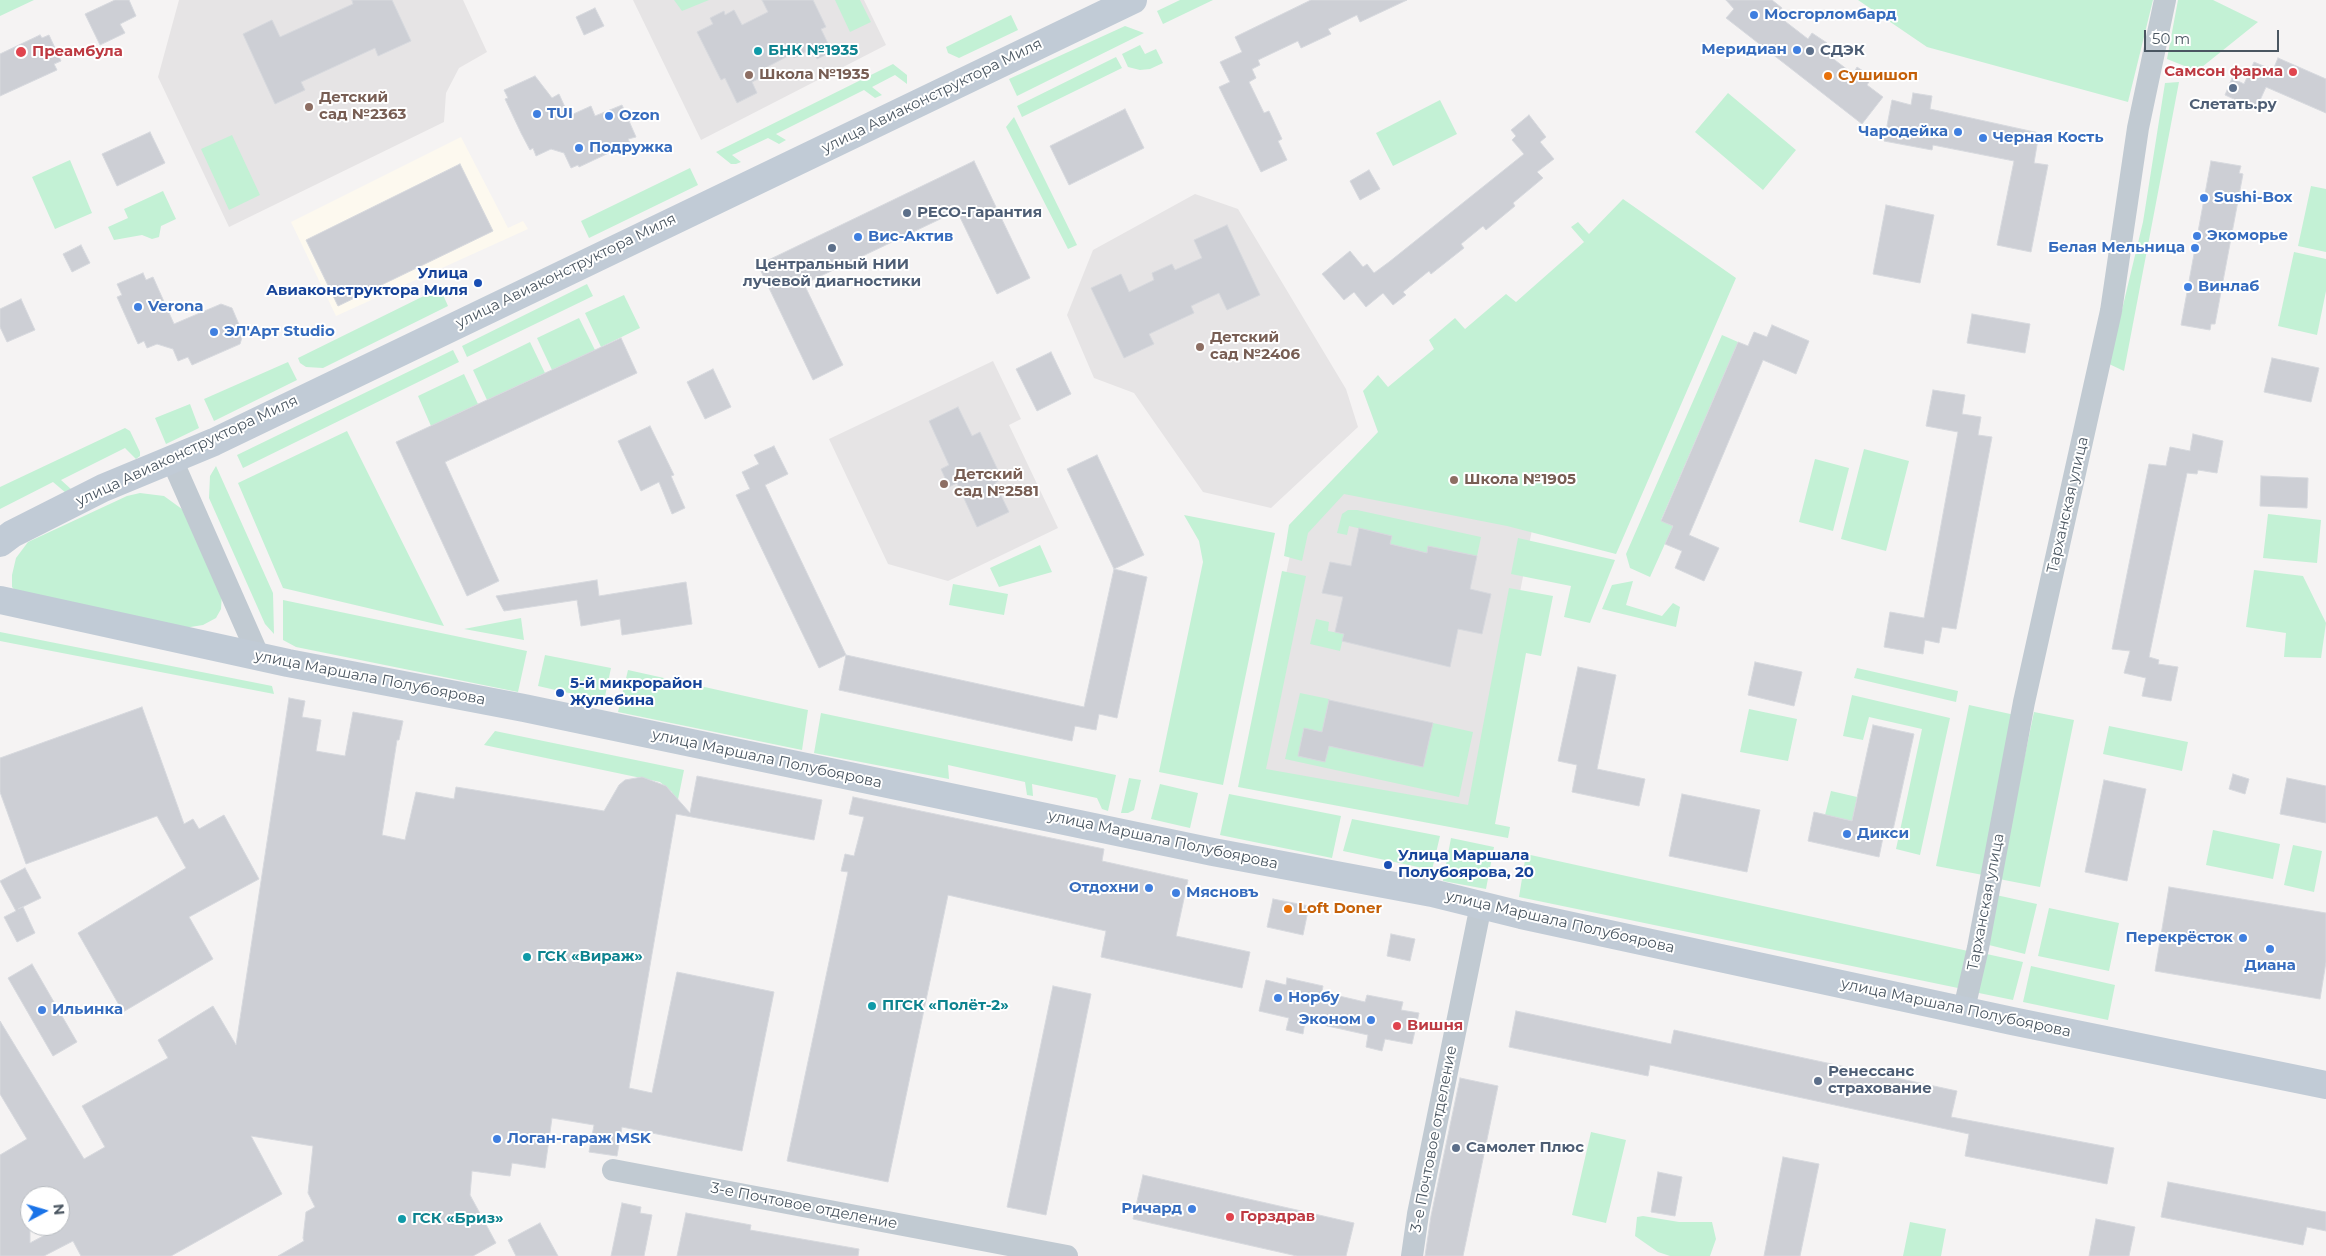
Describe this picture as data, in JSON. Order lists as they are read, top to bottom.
{
  "streets": {
    "street": [
      "улица Авиаконструктора Миля",
      "Тарханская улица",
      "улица Маршала Полубоярова",
      "3-е Почтовое отделение"
    ]
  },
  "crossings": [
    ["Тарханская улица", "улица Маршала Полубоярова"],
    ["улица Маршала Полубоярова", "3-е Почтовое отделение"]
  ],
  "places": [
    "Мосгорломбард",
    "Меридиан",
    "БНК №1935",
    "СДЭК",
    "Преамбула",
    "Самсон фарма",
    "Школа №1935",
    "Сушишоп",
    "Слетать.ру",
    "Детский сад №2363",
    "TUI",
    "Ozon",
    "Чародейка",
    "Черная Кость",
    "Подружка",
    "Sushi-Box",
    "РЕСО-Гарантия",
    "Экоморье",
    "Вис-Актив",
    "Центральный НИИ лучевой диагностики",
    "Белая Мельница",
    "Улица Авиаконструктора Миля",
    "Винлаб",
    "Verona",
    "ЭЛ'Арт Studio",
    "Детский сад №2406",
    "Школа №1905",
    "Детский сад №2581",
    "5-й микрорайон Жулебина",
    "Дикси",
    "Улица Маршала Полубоярова, 20",
    "Отдохни",
    "Мясновъ",
    "Loft Doner",
    "Перекрёсток",
    "Диана",
    "ГСК «Вираж»",
    "Норбу",
    "ПГСК «Полёт-2»",
    "Ильинка",
    "Эконом",
    "Вишня",
    "Ренессанс страхование",
    "Логан-гараж MSK",
    "Самолет Плюс",
    "Ричард",
    "Горздрав",
    "ГСК «Бриз»"
  ],
  "scale_bar": "50 m",
  "north": "right"
}
